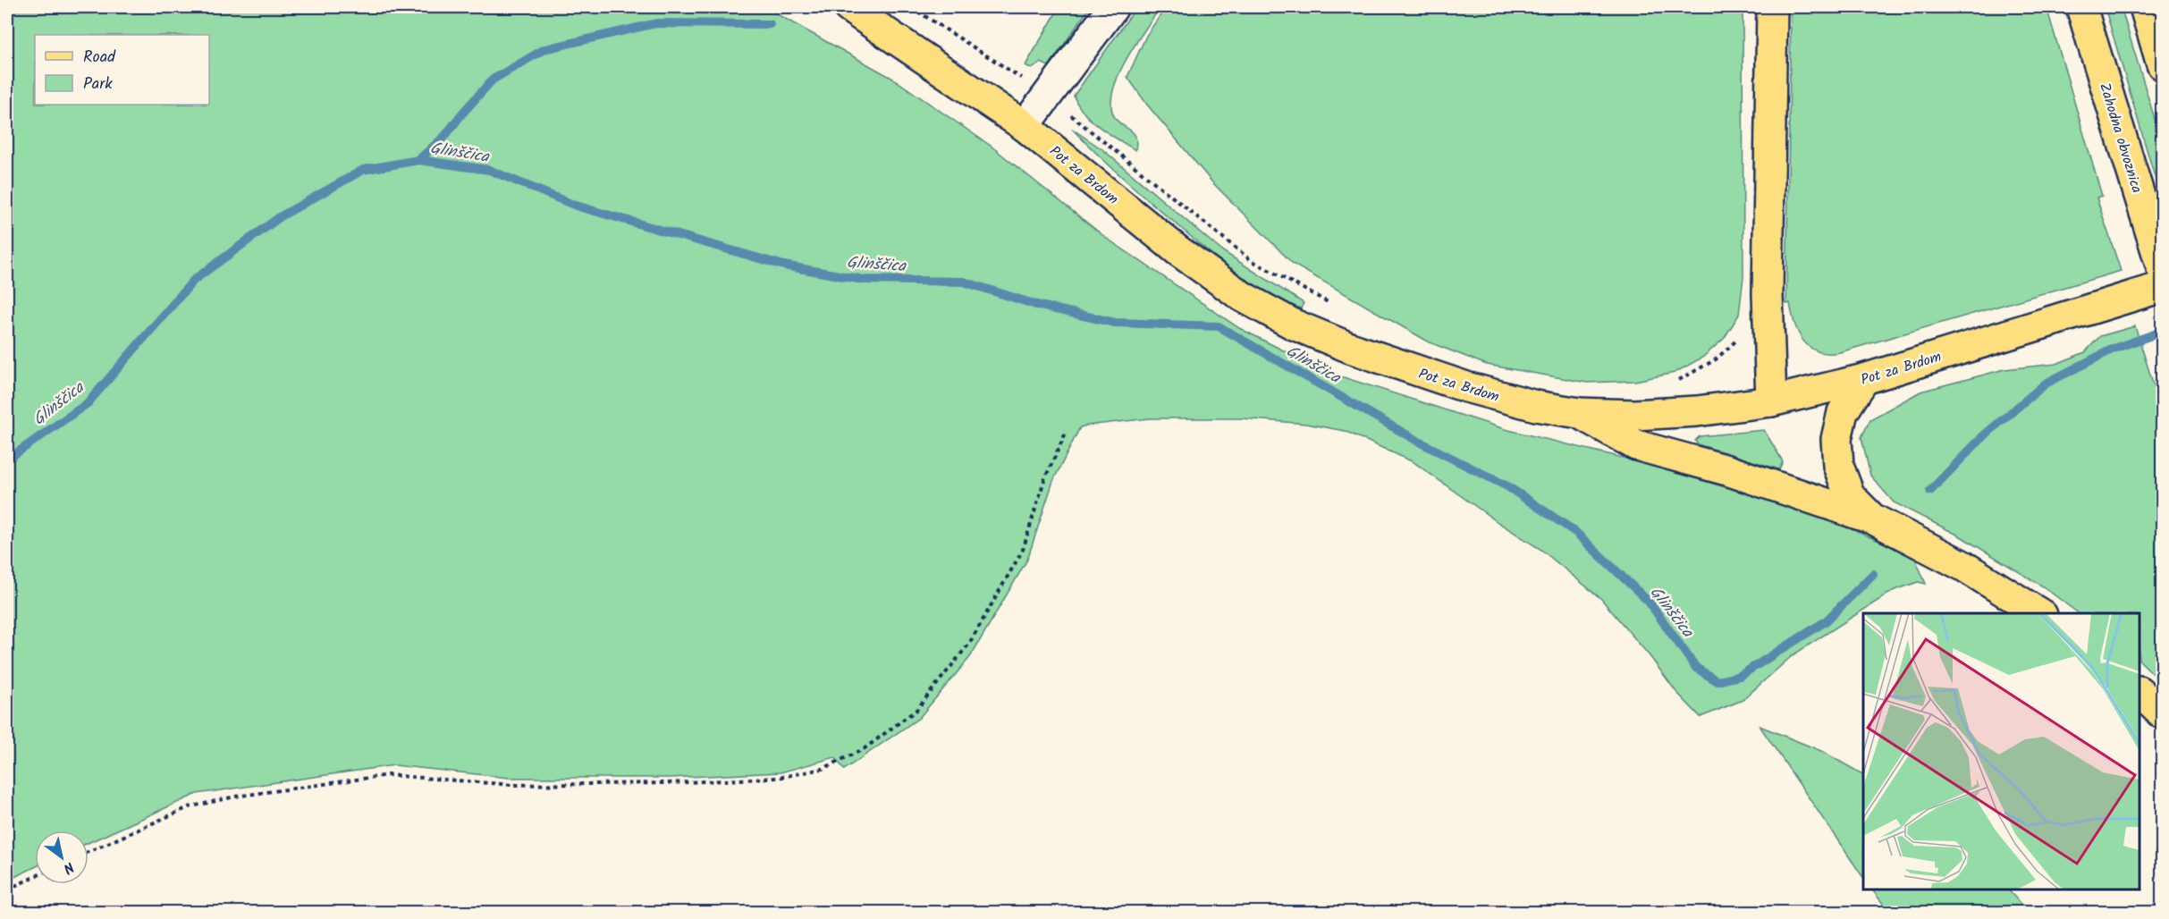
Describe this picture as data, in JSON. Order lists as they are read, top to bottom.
{
  "streets": {
    "main road": ["Zahodna obvoznica", "Pot za Brdom"]
  },
  "water": ["Glinščica"],
  "legend": ["Road", "Park"],
  "north": "bottom right"
}
